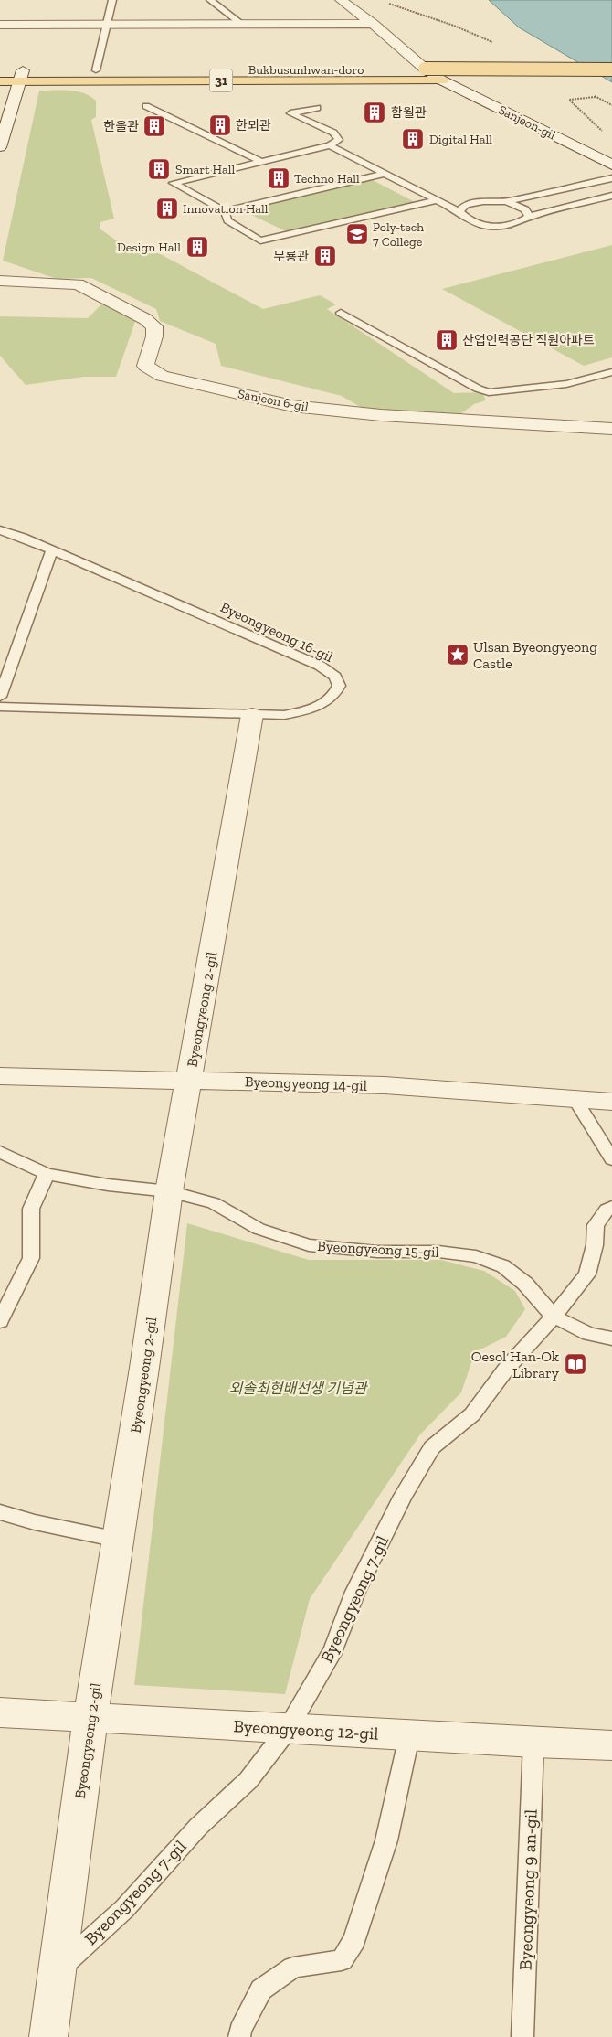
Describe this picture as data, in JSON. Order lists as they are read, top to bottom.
{
  "streets": {
    "main road": ["Bukbusunhwan-doro", "31"],
    "street": [
      "Sanjeon-gil",
      "Sanjeon 6-gil",
      "Byeongyeong 2-gil",
      "Byeongyeong 14-gil",
      "Byeongyeong 12-gil"
    ],
    "lane": [
      "Byeongyeong 16-gil",
      "Byeongyeong 15-gil",
      "Byeongyeong 7-gil",
      "Byeongyeong 9 an-gil"
    ]
  },
  "crossings": [
    ["Bukbusunhwan-doro", "Sanjeon-gil"],
    ["Byeongyeong 16-gil", "Byeongyeong 2-gil"],
    ["Byeongyeong 2-gil", "Byeongyeong 14-gil"],
    ["Byeongyeong 2-gil", "Byeongyeong 15-gil"],
    ["Byeongyeong 2-gil", "Byeongyeong 7-gil"],
    ["Byeongyeong 2-gil", "Byeongyeong 12-gil"],
    ["Byeongyeong 15-gil", "Byeongyeong 7-gil"],
    ["Byeongyeong 7-gil", "Byeongyeong 12-gil"],
    ["Byeongyeong 12-gil", "Byeongyeong 9 an-gil"]
  ],
  "parks": ["외솔최현배선생 기념관"],
  "places": {
    "building": [
      "함월관",
      "한뫼관",
      "한울관",
      "Digital Hall",
      "Smart Hall",
      "Techno Hall",
      "Innovation Hall",
      "Design Hall",
      "무룡관",
      "산업인력공단 직원아파트"
    ],
    "school or university": ["Poly-tech 7 College"],
    "place": ["Ulsan Byeongyeong Castle"],
    "library": ["Oesol Han-Ok Library"]
  }
}
